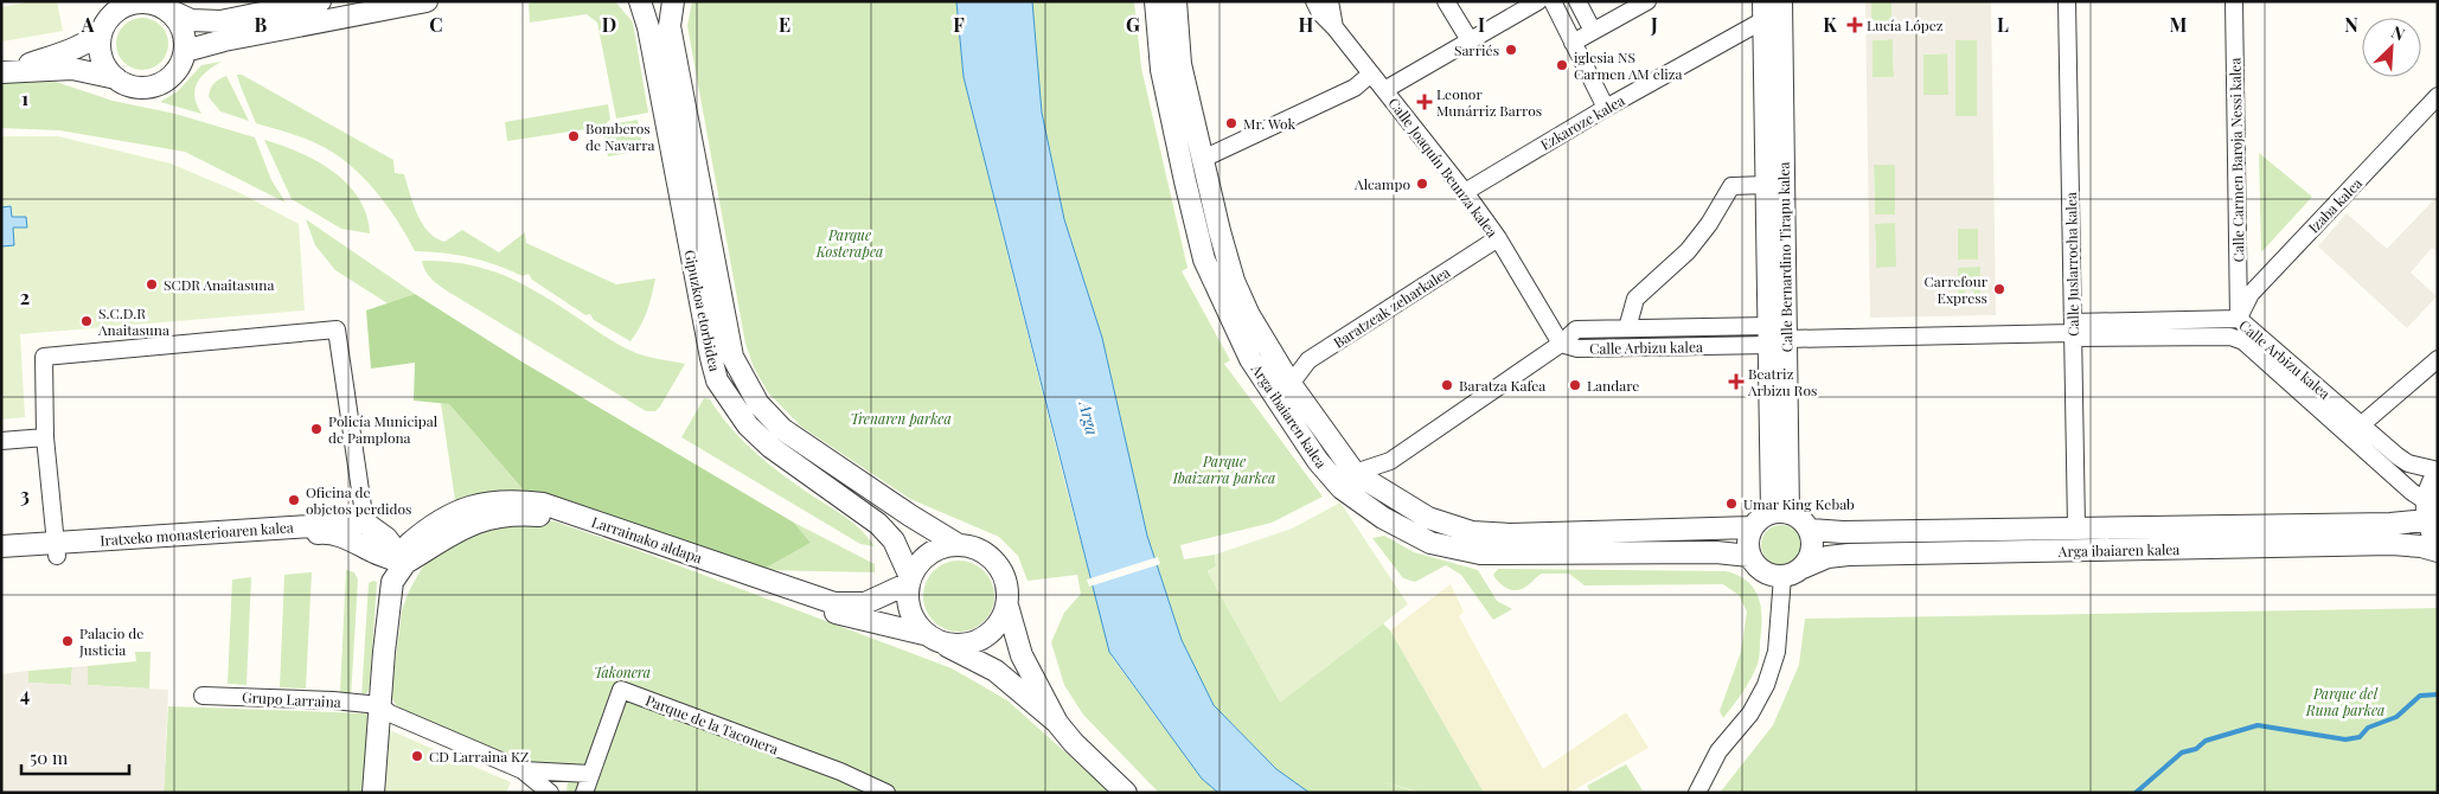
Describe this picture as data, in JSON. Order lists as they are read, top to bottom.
{
  "streets": {
    "street": [
      "Ezkaroze kalea",
      "Calle Carmen Baroja Nessi kalea",
      "Calle Joaquín Beunza kalea",
      "Izaba kalea",
      "Calle Bernardino Tirapu kalea",
      "Calle Juslarrocha kalea",
      "Baratzeak zeharkalea",
      "Gipuzkoa etorbidea",
      "Calle Arbizu kalea",
      "Arga ibaiaren kalea",
      "Iratxeko monasterioaren kalea",
      "Larrainako aldapa",
      "Grupo Larraina",
      "Parque de la Taconera"
    ]
  },
  "crossings": [
    ["Ezkaroze kalea", "Calle Joaquín Beunza kalea"],
    ["Ezkaroze kalea", "Calle Bernardino Tirapu kalea"],
    ["Calle Carmen Baroja Nessi kalea", "Izaba kalea"],
    ["Calle Carmen Baroja Nessi kalea", "Calle Arbizu kalea"],
    ["Calle Joaquín Beunza kalea", "Baratzeak zeharkalea"],
    ["Calle Joaquín Beunza kalea", "Calle Arbizu kalea"],
    ["Izaba kalea", "Calle Arbizu kalea"],
    ["Calle Bernardino Tirapu kalea", "Calle Arbizu kalea"],
    ["Calle Bernardino Tirapu kalea", "Arga ibaiaren kalea"],
    ["Calle Juslarrocha kalea", "Calle Arbizu kalea"],
    ["Calle Juslarrocha kalea", "Arga ibaiaren kalea"],
    ["Baratzeak zeharkalea", "Arga ibaiaren kalea"],
    ["Gipuzkoa etorbidea", "Larrainako aldapa"],
    ["Calle Arbizu kalea", "Arga ibaiaren kalea"],
    ["Iratxeko monasterioaren kalea", "Larrainako aldapa"],
    ["Larrainako aldapa", "Grupo Larraina"]
  ],
  "water": ["Arga"],
  "parks": [
    "Parque Kosterapea",
    "Trenaren parkea",
    "Parque Ibaizarra parkea",
    "Takonera",
    "Parque del Runa parkea"
  ],
  "places": {
    "health": ["Lucía López", "Leonor Munárriz Barros", "Beatriz Arbizu Ros"],
    "other": [
      "Sarriés",
      "iglesia NS Carmen AM eliza",
      "Mr. Wok",
      "Bomberos de Navarra",
      "Alcampo",
      "SCDR Anaitasuna",
      "Carrefour Express",
      "S.C.D.R Anaitasuna",
      "Baratza Kafea",
      "Landare",
      "Policía Municipal de Pamplona",
      "Oficina de objetos perdidos",
      "Umar King Kebab",
      "Palacio de Justicia",
      "CD Larraina KZ"
    ]
  },
  "scale_bar": "50 m",
  "north": "top right",
  "grid": {
    "columns": [
      "A",
      "B",
      "C",
      "D",
      "E",
      "F",
      "G",
      "H",
      "I",
      "J",
      "K",
      "L",
      "M",
      "N"
    ],
    "rows": [
      "1",
      "2",
      "3",
      "4"
    ]
  }
}
